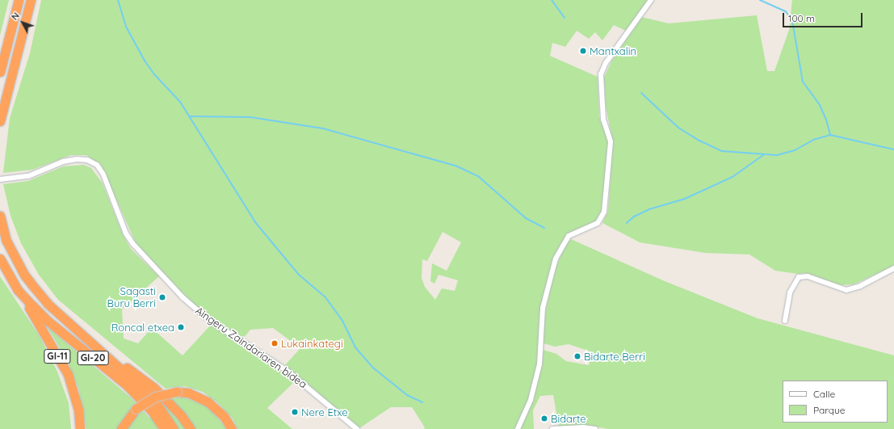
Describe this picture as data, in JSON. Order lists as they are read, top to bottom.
{
  "streets": {
    "highway": ["GI-11", "GI-20"],
    "street": ["Aingeru Zaindariaren bidea"]
  },
  "crossings": [
    ["GI-11", "GI-20"]
  ],
  "places": [
    "Mantxalin",
    "Sagasti Buru Berri",
    "Roncal etxea",
    "Lukainkategi",
    "Bidarte Berri",
    "Nere Etxe",
    "Bidarte"
  ],
  "legend": ["Calle", "Parque"],
  "scale_bar": "100 m",
  "north": "top left"
}
